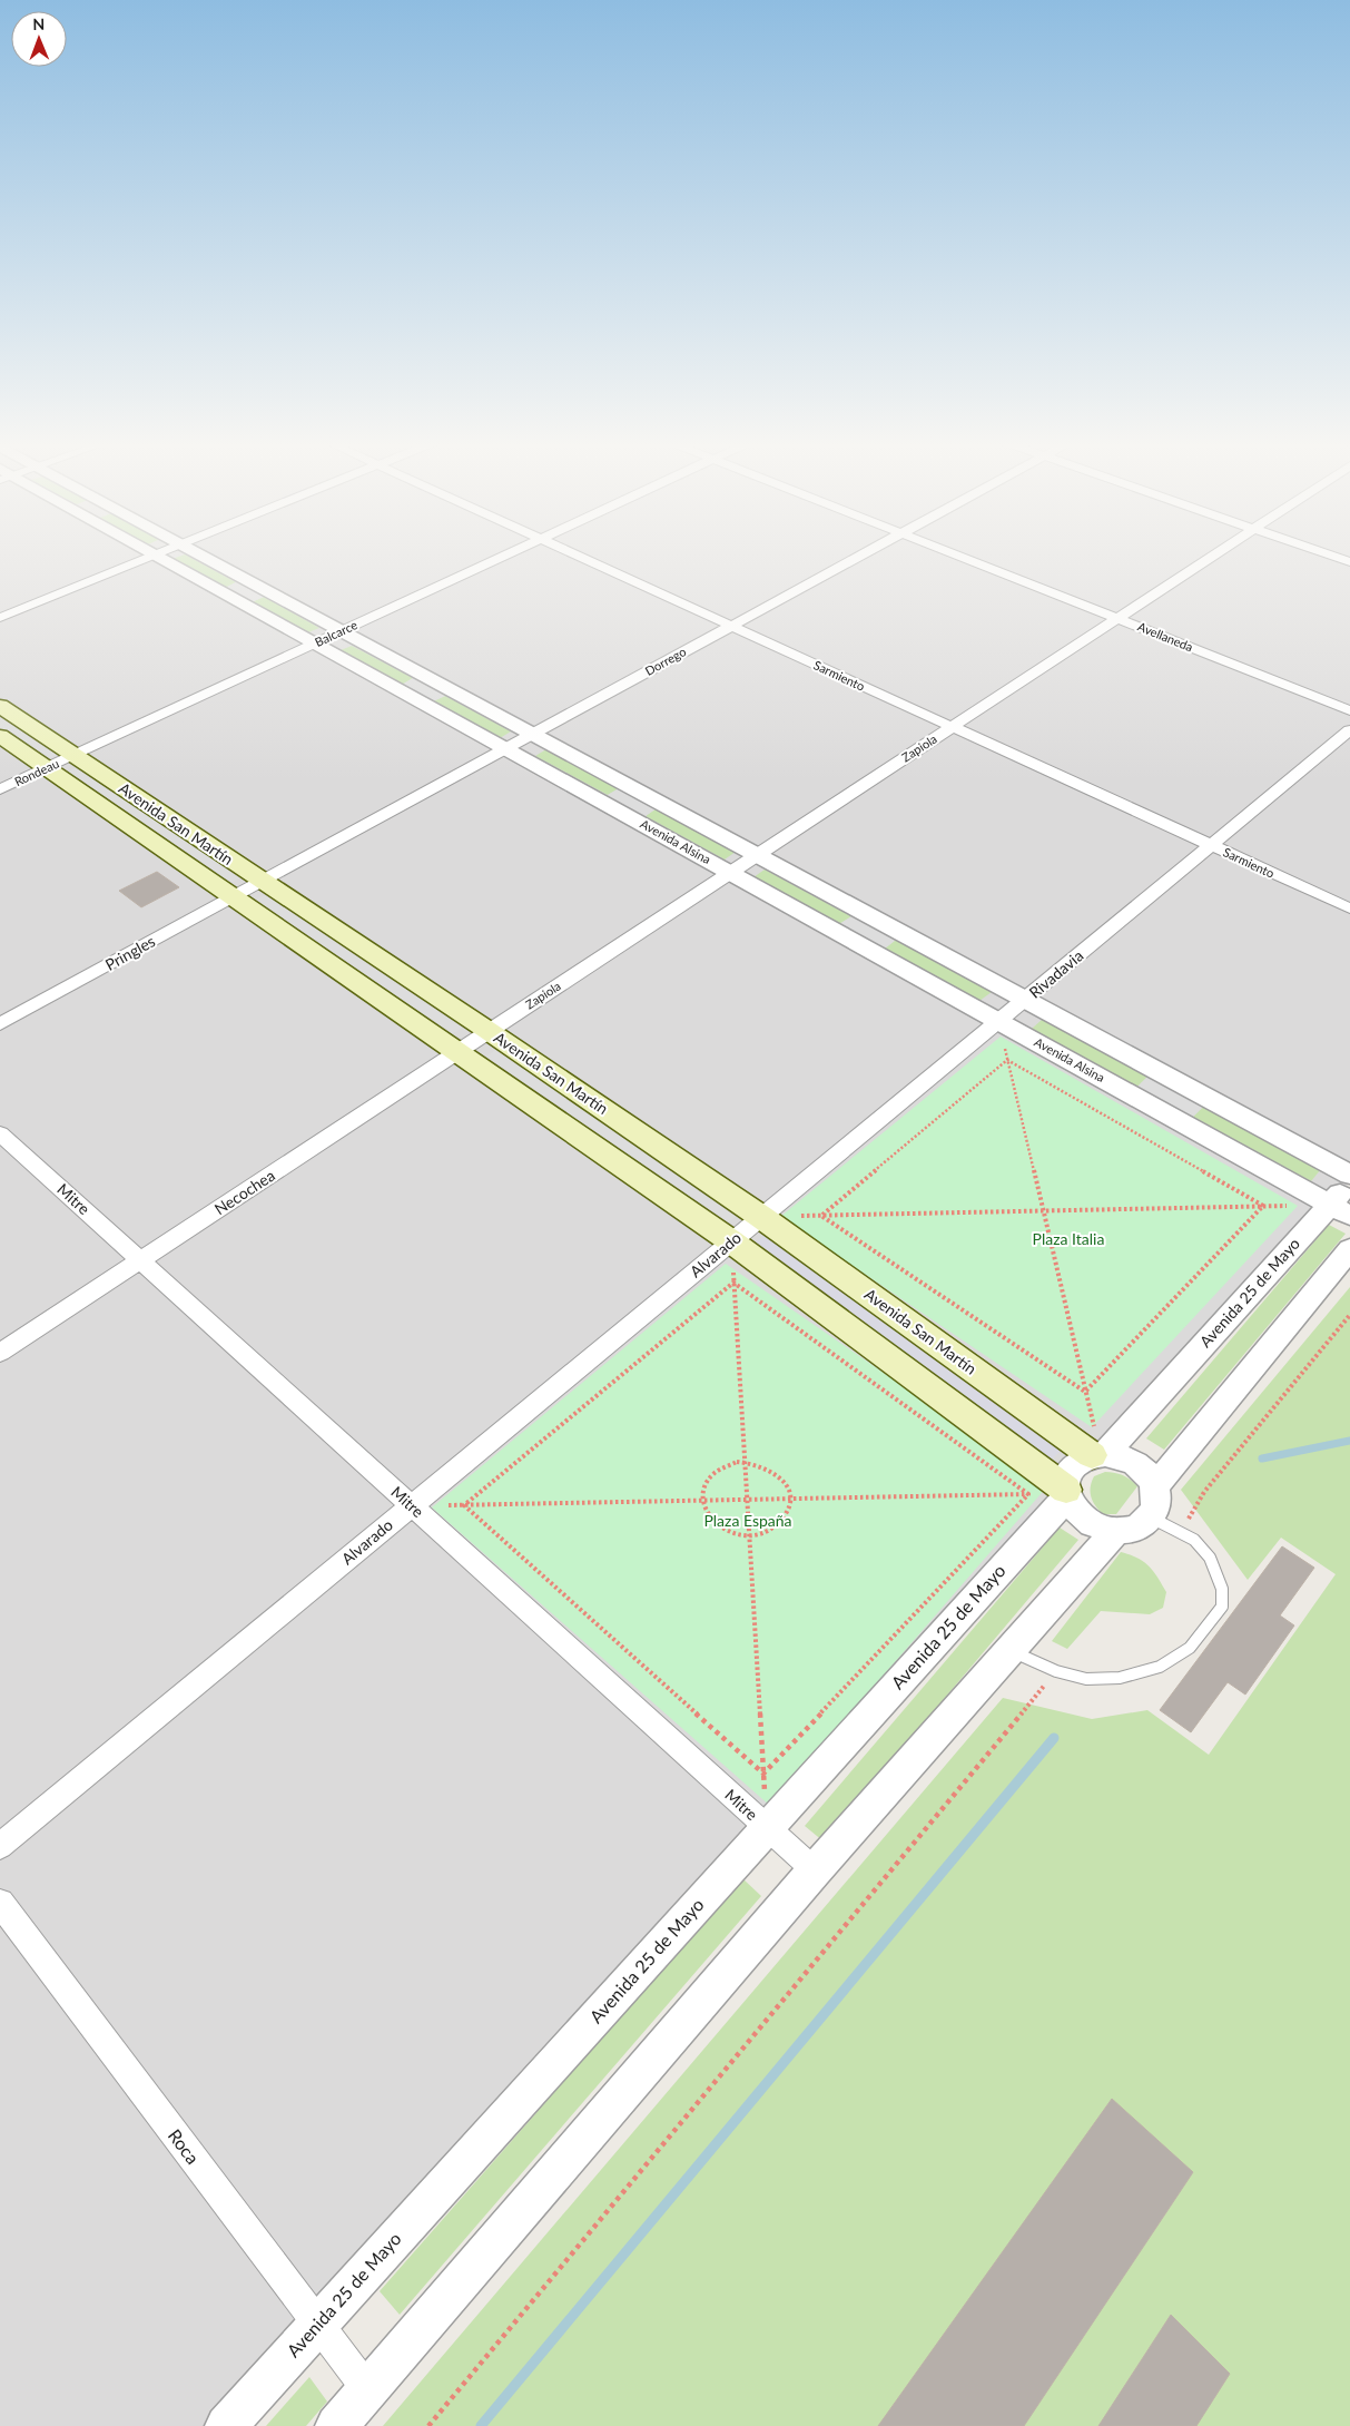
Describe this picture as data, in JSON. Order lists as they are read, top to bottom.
{
  "streets": {
    "main road": ["Avenida San Martín"],
    "street": [
      "Balcarce",
      "Avellaneda",
      "Dorrego",
      "Sarmiento",
      "Zapiola",
      "Rondeau",
      "Avenida Alsina",
      "Pringles",
      "Rivadavia",
      "Necochea",
      "Mitre",
      "Alvarado",
      "Avenida 25 de Mayo",
      "Roca"
    ]
  },
  "crossings": [
    ["Balcarce", "Rondeau"],
    ["Balcarce", "Avenida San Martín"],
    ["Balcarce", "Avenida Alsina"],
    ["Avellaneda", "Zapiola"],
    ["Dorrego", "Sarmiento"],
    ["Dorrego", "Avenida San Martín"],
    ["Dorrego", "Avenida Alsina"],
    ["Dorrego", "Pringles"],
    ["Sarmiento", "Zapiola"],
    ["Sarmiento", "Rivadavia"],
    ["Zapiola", "Avenida San Martín"],
    ["Zapiola", "Avenida Alsina"],
    ["Zapiola", "Necochea"],
    ["Rondeau", "Avenida San Martín"],
    ["Avenida San Martín", "Pringles"],
    ["Avenida San Martín", "Rivadavia"],
    ["Avenida San Martín", "Necochea"],
    ["Avenida San Martín", "Alvarado"],
    ["Avenida San Martín", "Avenida 25 de Mayo"],
    ["Avenida Alsina", "Rivadavia"],
    ["Avenida Alsina", "Avenida 25 de Mayo"],
    ["Rivadavia", "Alvarado"],
    ["Necochea", "Mitre"],
    ["Mitre", "Alvarado"],
    ["Mitre", "Avenida 25 de Mayo"],
    ["Avenida 25 de Mayo", "Roca"]
  ],
  "parks": ["Plaza Italia", "Plaza España"],
  "north": "top"
}
